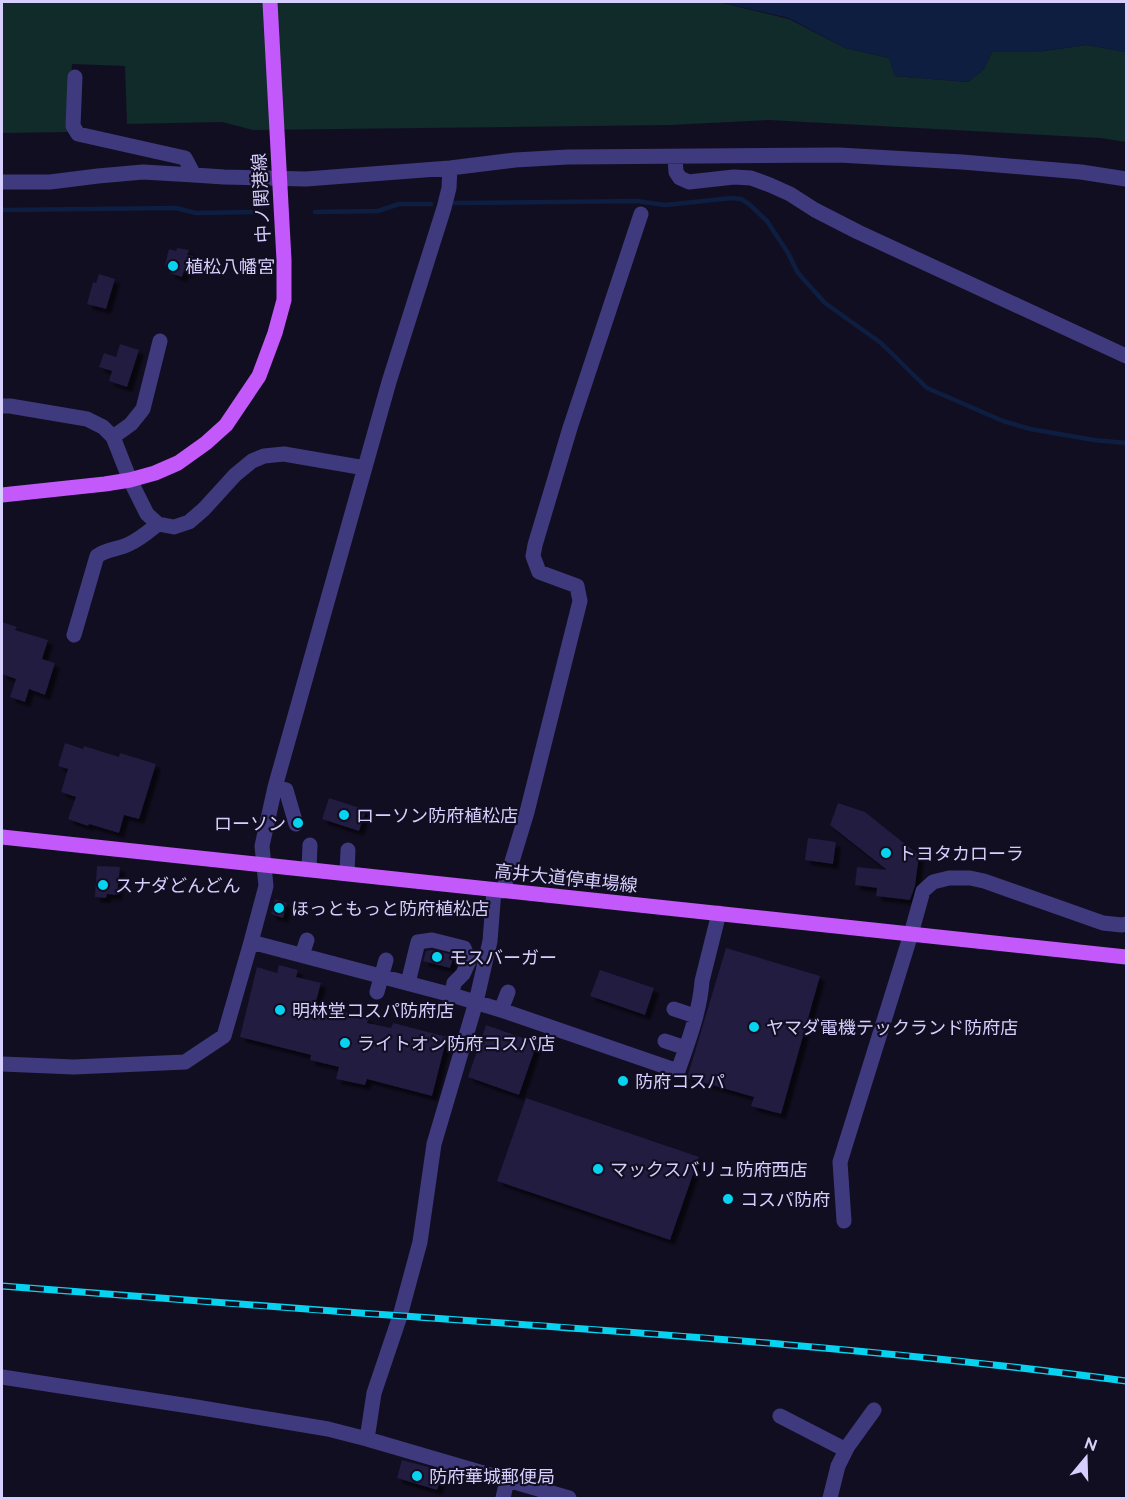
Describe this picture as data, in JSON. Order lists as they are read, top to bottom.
{
  "streets": {
    "main road": ["中ノ関港線", "高井大道停車場線"]
  },
  "places": [
    "植松八幡宮",
    "ローソン防府植松店",
    "ローソン",
    "トヨタカローラ",
    "スナダどんどん",
    "ほっともっと防府植松店",
    "モスバーガー",
    "明林堂コスパ防府店",
    "ヤマダ電機テックランド防府店",
    "ライトオン防府コスパ店",
    "防府コスパ",
    "マックスバリュ防府西店",
    "コスパ防府",
    "防府華城郵便局"
  ],
  "north": "top"
}
